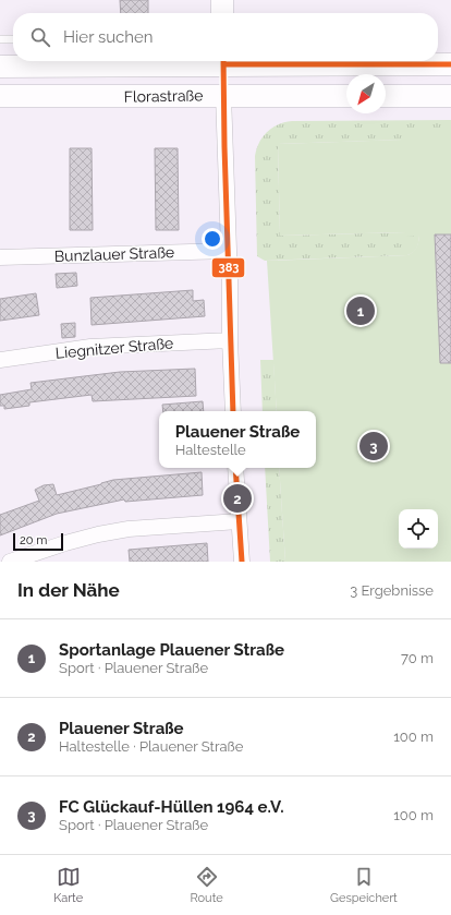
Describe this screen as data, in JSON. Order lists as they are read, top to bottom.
{
  "streets": {
    "main road": ["Florastraße"],
    "street": ["Bunzlauer Straße", "Liegnitzer Straße"]
  },
  "lines": ["transit line 383"],
  "scale_bar": "20 m",
  "north": "bottom left",
  "page": {
    "search": "Hier suchen",
    "pins": ["1", "3", "2"],
    "popup": ["Plauener Straße", "Haltestelle"],
    "scale": "20 m",
    "heading": ["In der Nähe", "3 Ergebnisse"],
    "list": [
      {
        "mark": "1",
        "name": "Sportanlage Plauener Straße",
        "note": "Sport · Plauener Straße",
        "value": "70 m"
      },
      {
        "mark": "2",
        "name": "Plauener Straße",
        "note": "Haltestelle · Plauener Straße",
        "value": "100 m"
      },
      {
        "mark": "3",
        "name": "FC Glückauf-Hüllen 1964 e.V.",
        "note": "Sport · Plauener Straße",
        "value": "100 m"
      }
    ],
    "nav": ["Karte", "Route", "Gespeichert"]
  }
}
